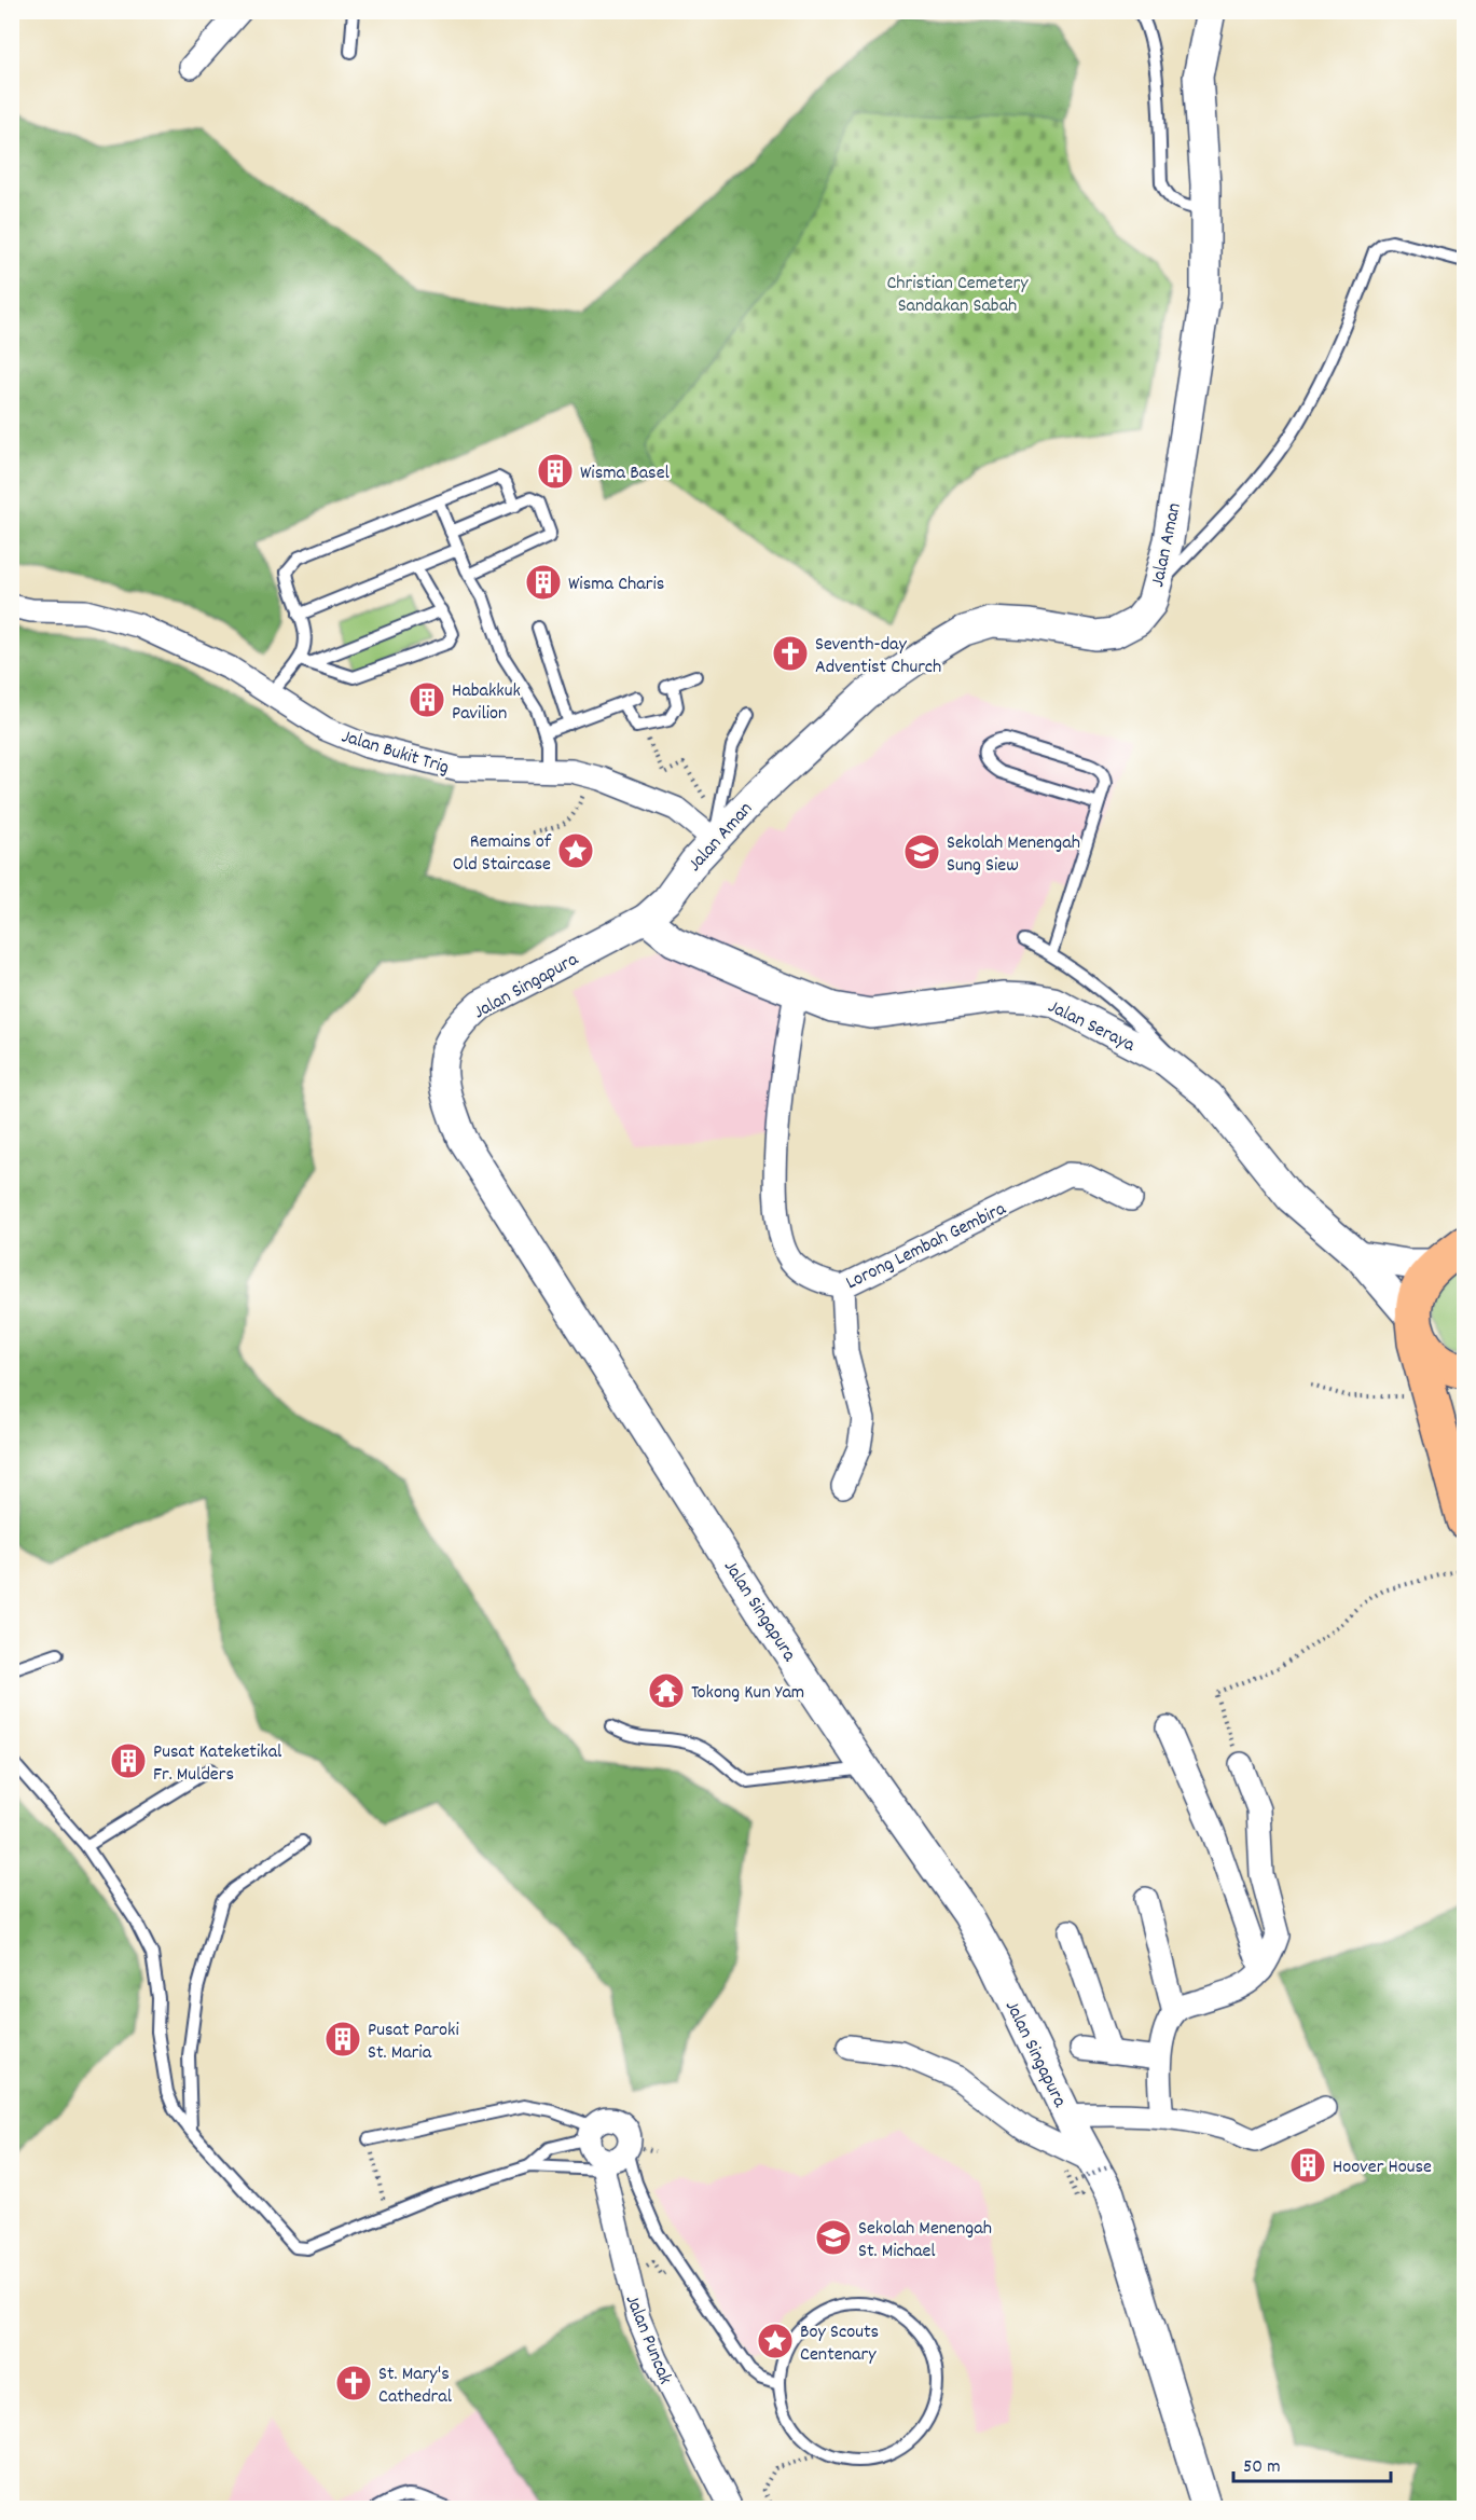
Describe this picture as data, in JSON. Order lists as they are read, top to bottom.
{
  "streets": {
    "street": [
      "Jalan Aman",
      "Jalan Bukit Trig",
      "Jalan Singapura",
      "Jalan Seraya",
      "Lorong Lembah Gembira",
      "Jalan Puncak"
    ]
  },
  "crossings": [
    ["Jalan Aman", "Jalan Bukit Trig"],
    ["Jalan Aman", "Jalan Singapura"],
    ["Jalan Aman", "Jalan Seraya"],
    ["Jalan Singapura", "Jalan Seraya"],
    ["Jalan Seraya", "Lorong Lembah Gembira"]
  ],
  "parks": ["Christian Cemetery Sandakan Sabah"],
  "places": {
    "building": [
      "Wisma Basel",
      "Wisma Charis",
      "Habakkuk Pavilion",
      "Pusat Kateketikal Fr. Mulders",
      "Pusat Paroki St. Maria",
      "Hoover House"
    ],
    "church": ["Seventh-day Adventist Church", "St. Mary's Cathedral"],
    "place": ["Remains of Old Staircase", "Boy Scouts Centenary"],
    "school or university": ["Sekolah Menengah Sung Siew", "Sekolah Menengah St. Michael"],
    "temple": ["Tokong Kun Yam"]
  },
  "scale_bar": "50 m"
}
